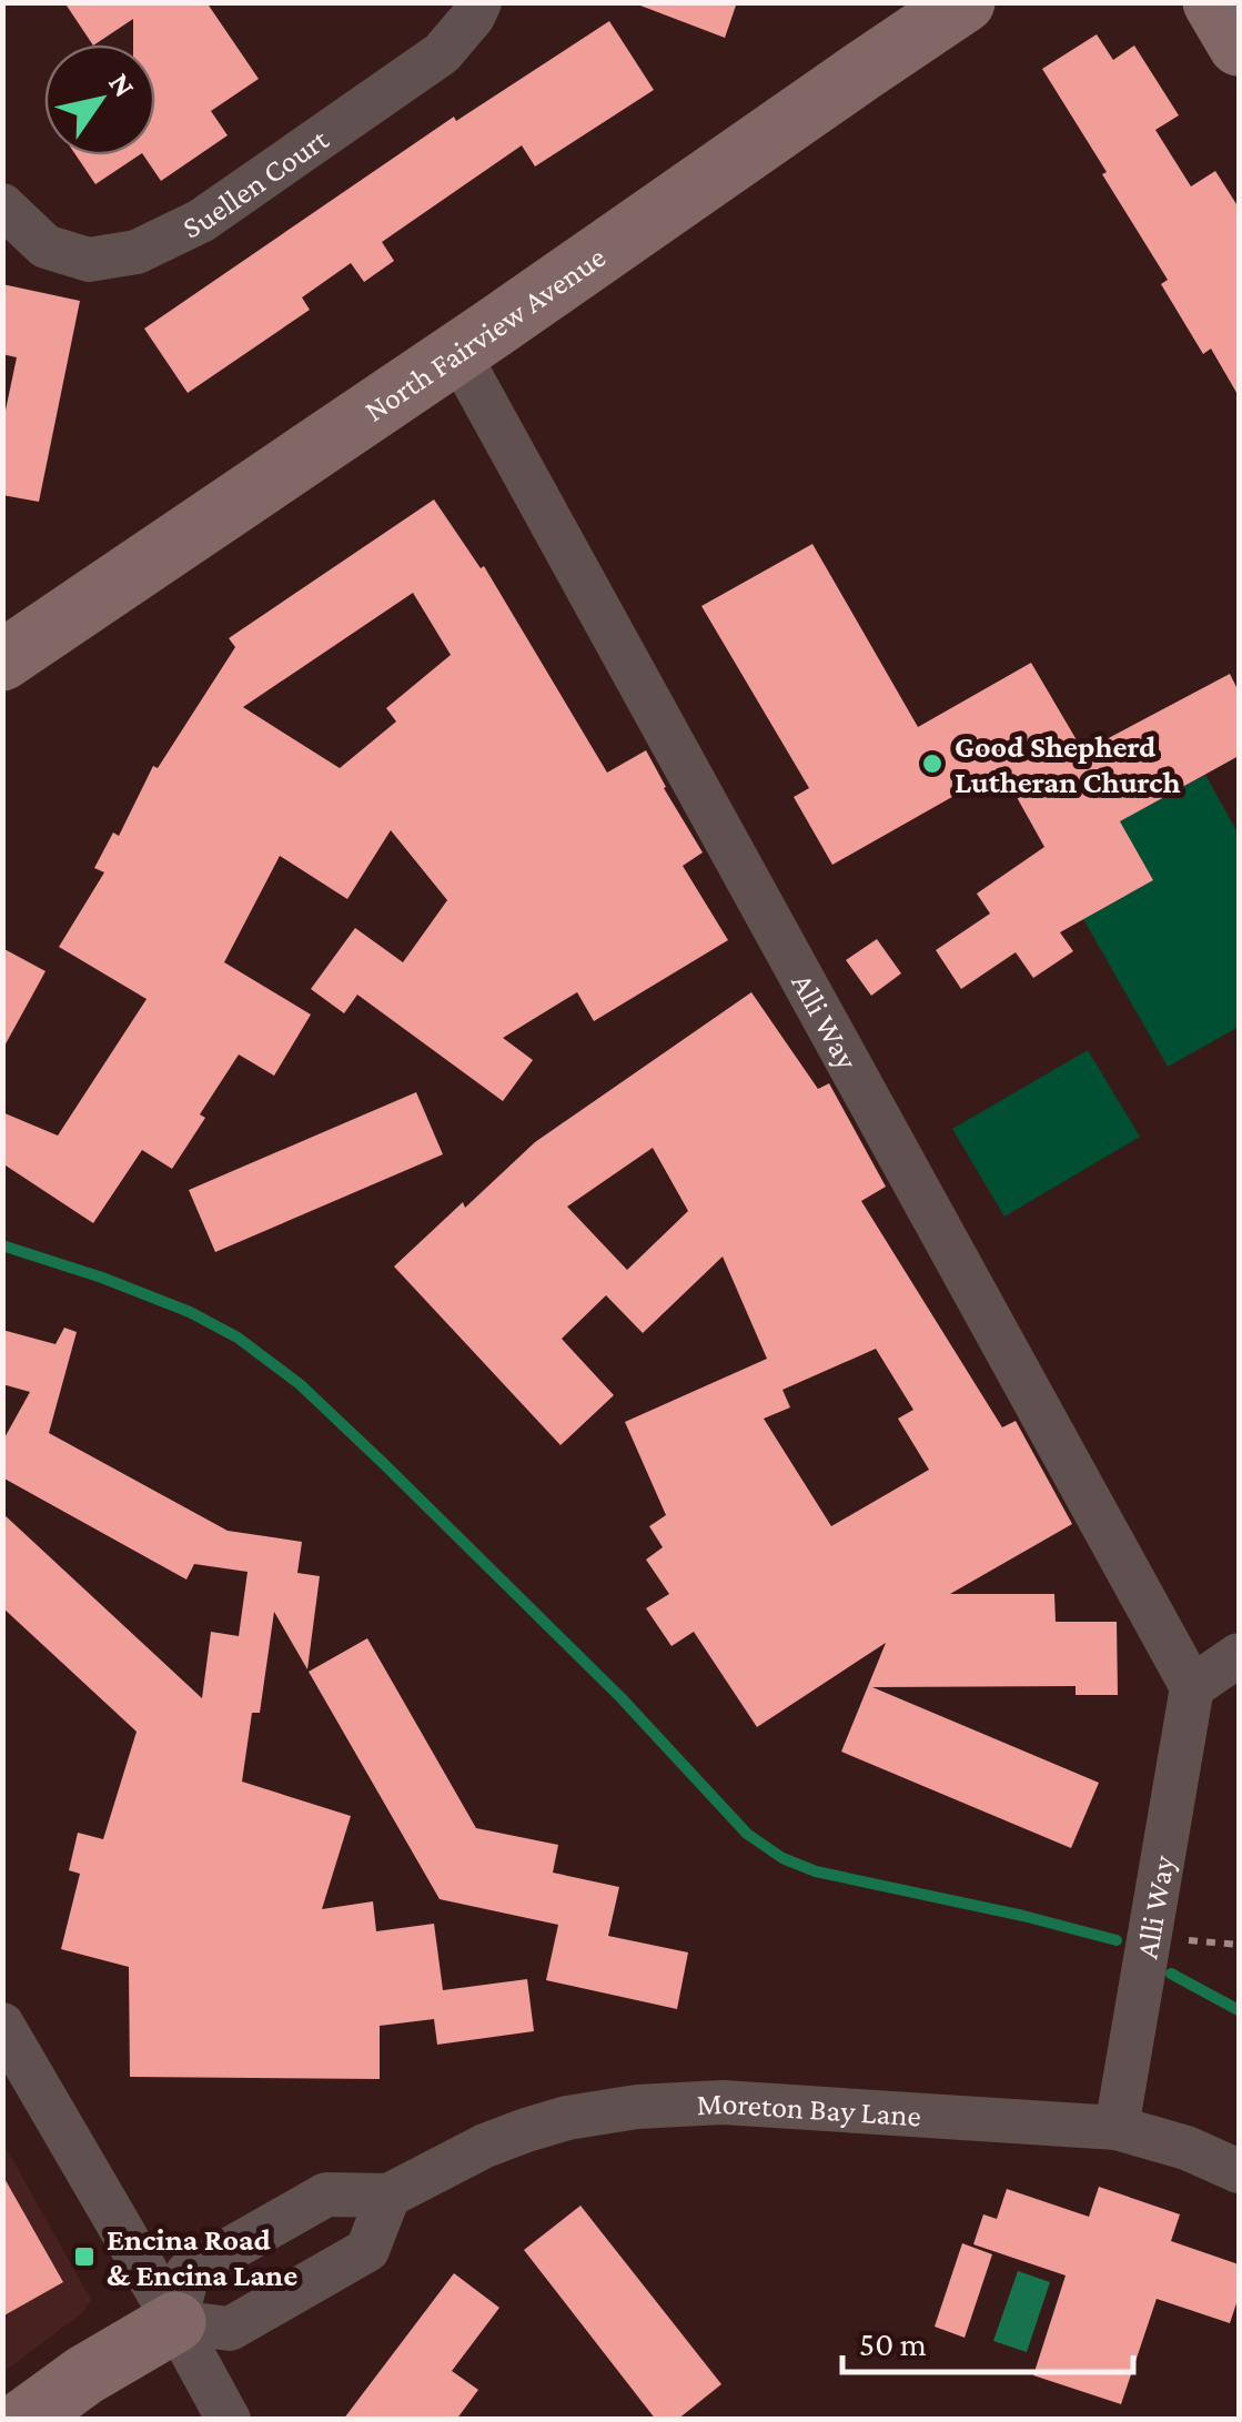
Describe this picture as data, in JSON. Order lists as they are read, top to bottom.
{
  "streets": {
    "main road": ["North Fairview Avenue"],
    "street": ["Suellen Court", "Alli Way", "Moreton Bay Lane"]
  },
  "crossings": [
    ["North Fairview Avenue", "Alli Way"],
    ["Alli Way", "Moreton Bay Lane"]
  ],
  "places": {
    "other": ["Good Shepherd Lutheran Church"],
    "transit": ["Encina Road & Encina Lane"]
  },
  "scale_bar": "50 m",
  "north": "top right"
}
